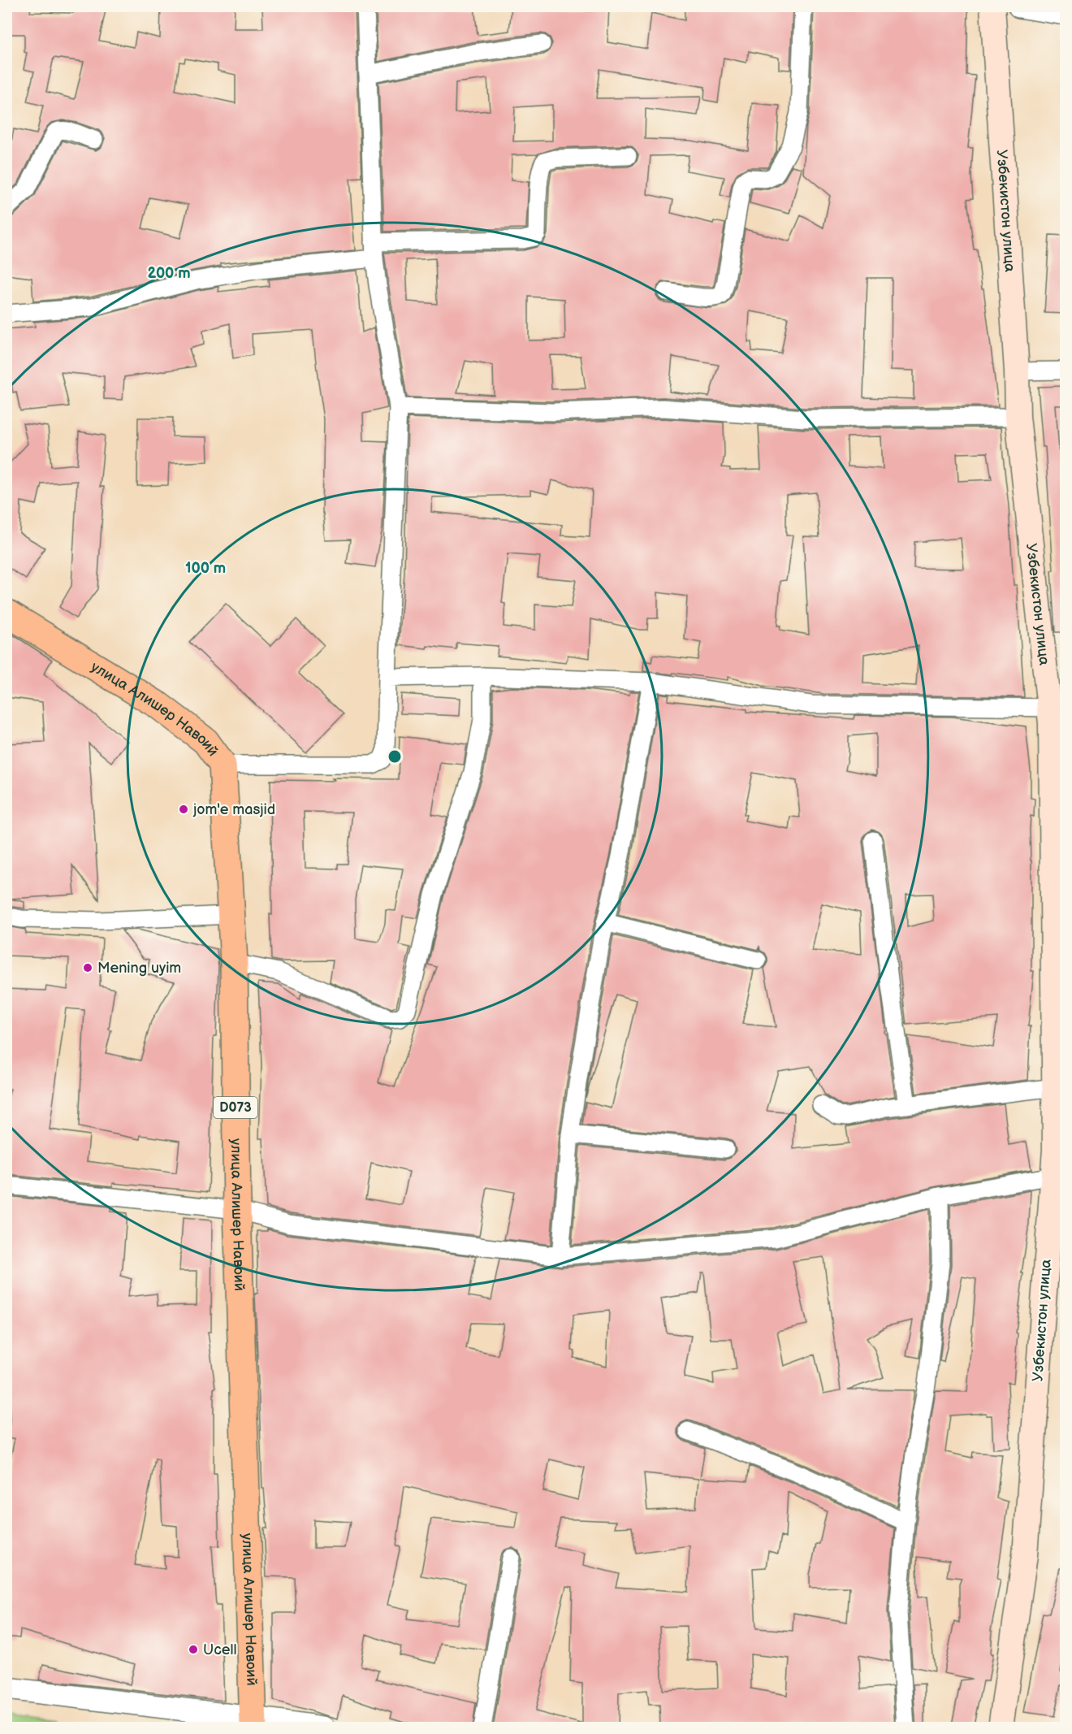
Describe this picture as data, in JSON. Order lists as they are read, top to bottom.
{
  "streets": {
    "main road": ["Узбекистон улица", "улица Алишер Навоий", "D073"]
  },
  "places": ["jom'e masjid", "Mening uyim", "Ucell"],
  "rings": ["200 m", "100 m"]
}
